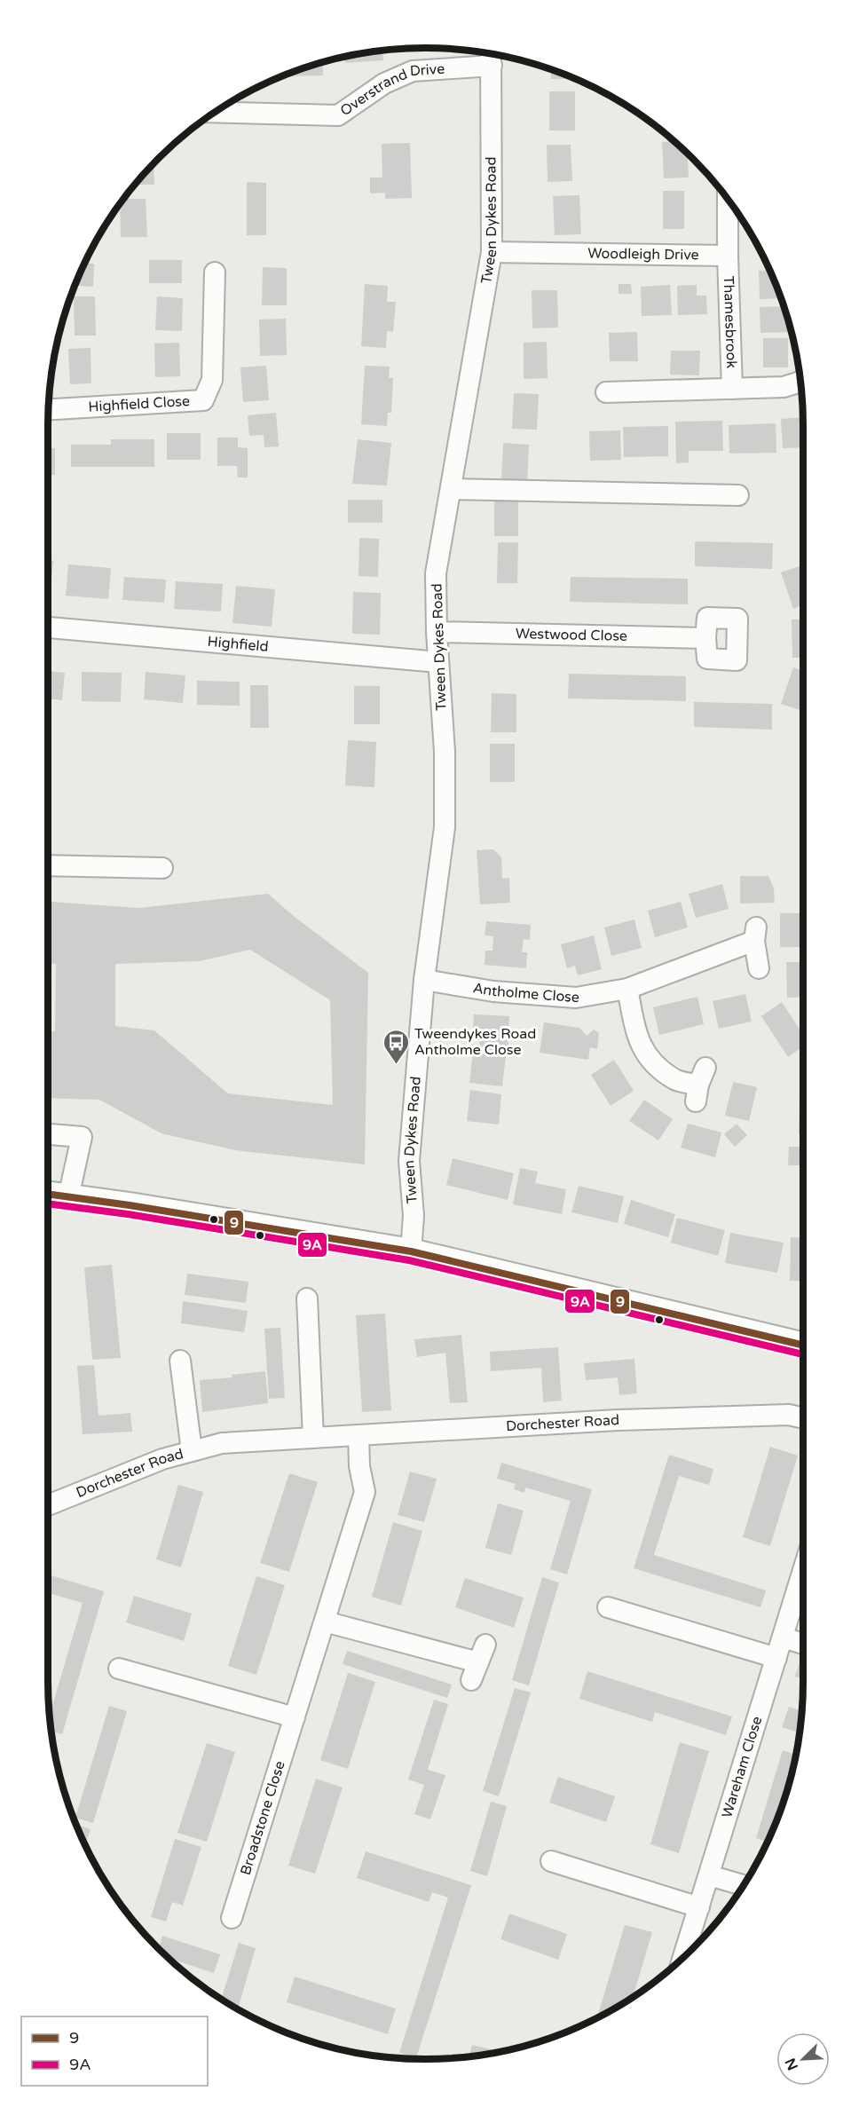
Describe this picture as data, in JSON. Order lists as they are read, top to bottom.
{
  "streets": {
    "street": [
      "Overstrand Drive",
      "Tween Dykes Road",
      "Woodleigh Drive",
      "Thamesbrook",
      "Highfield Close",
      "Westwood Close",
      "Highfield",
      "Antholme Close",
      "Dorchester Road",
      "Wareham Close",
      "Broadstone Close"
    ]
  },
  "crossings": [
    ["Overstrand Drive", "Tween Dykes Road"],
    ["Tween Dykes Road", "Woodleigh Drive"],
    ["Tween Dykes Road", "Westwood Close"],
    ["Tween Dykes Road", "Highfield"],
    ["Tween Dykes Road", "Antholme Close"],
    ["Woodleigh Drive", "Thamesbrook"],
    ["Dorchester Road", "Broadstone Close"]
  ],
  "places": {
    "bus stop": ["Tweendykes Road Antholme Close"]
  },
  "lines": ["transit line 9", "transit line 9A"],
  "legend": ["9", "9A"],
  "north": "bottom left"
}
